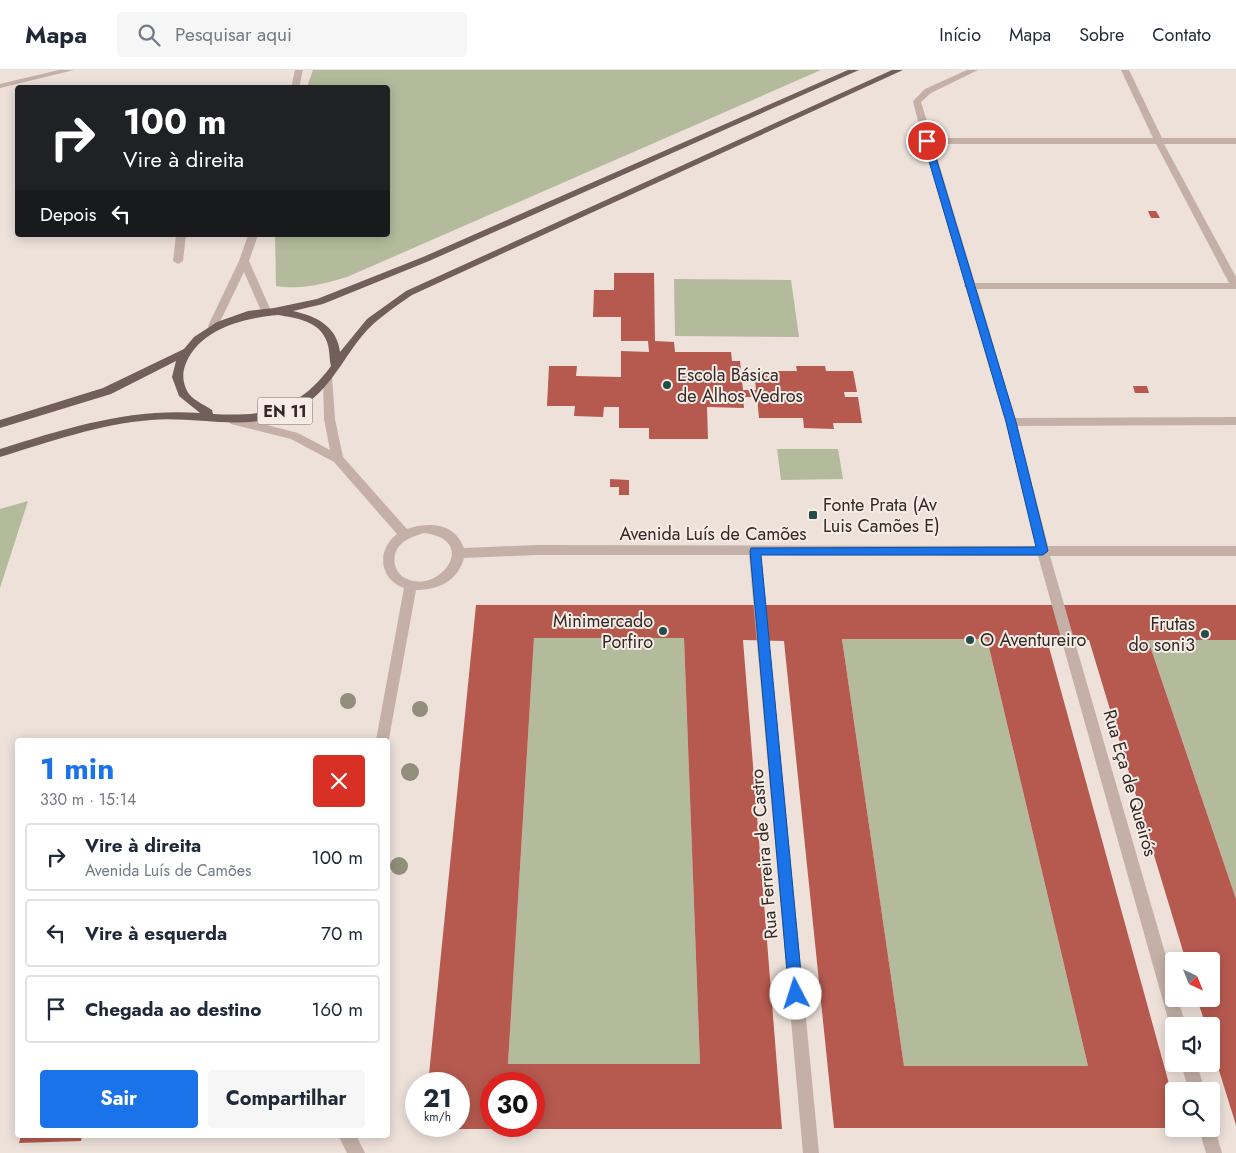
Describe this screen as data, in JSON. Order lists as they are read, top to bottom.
{
  "streets": {
    "main road": ["EN 11"],
    "street": ["Avenida Luís de Camões", "Rua Eça de Queirós", "Rua Ferreira de Castro"]
  },
  "crossings": [
    ["Avenida Luís de Camões", "Rua Eça de Queirós"],
    ["Avenida Luís de Camões", "Rua Ferreira de Castro"]
  ],
  "places": {
    "other": [
      "Escola Básica de Alhos Vedros",
      "Minimercado Porfiro",
      "Frutas do soni3",
      "O Aventureiro"
    ],
    "transit": ["Fonte Prata (Av Luis Camões E)"]
  },
  "north": "bottom right",
  "page": {
    "header": "Mapa",
    "search": "Pesquisar aqui",
    "nav": [
      "Início",
      "Mapa",
      "Sobre",
      "Contato"
    ],
    "turn": ["100 m", "Vire à direita"],
    "then": "Depois",
    "heading": ["1 min", "330 m · 15:14"],
    "list": [
      {
        "name": "Vire à direita",
        "note": "Avenida Luís de Camões",
        "value": "100 m"
      },
      {
        "name": "Vire à esquerda",
        "value": "70 m"
      },
      {
        "name": "Chegada ao destino",
        "value": "160 m"
      }
    ],
    "buttons": ["Sair", "Compartilhar"],
    "speed": "21 km/h",
    "limit": "30"
  }
}
